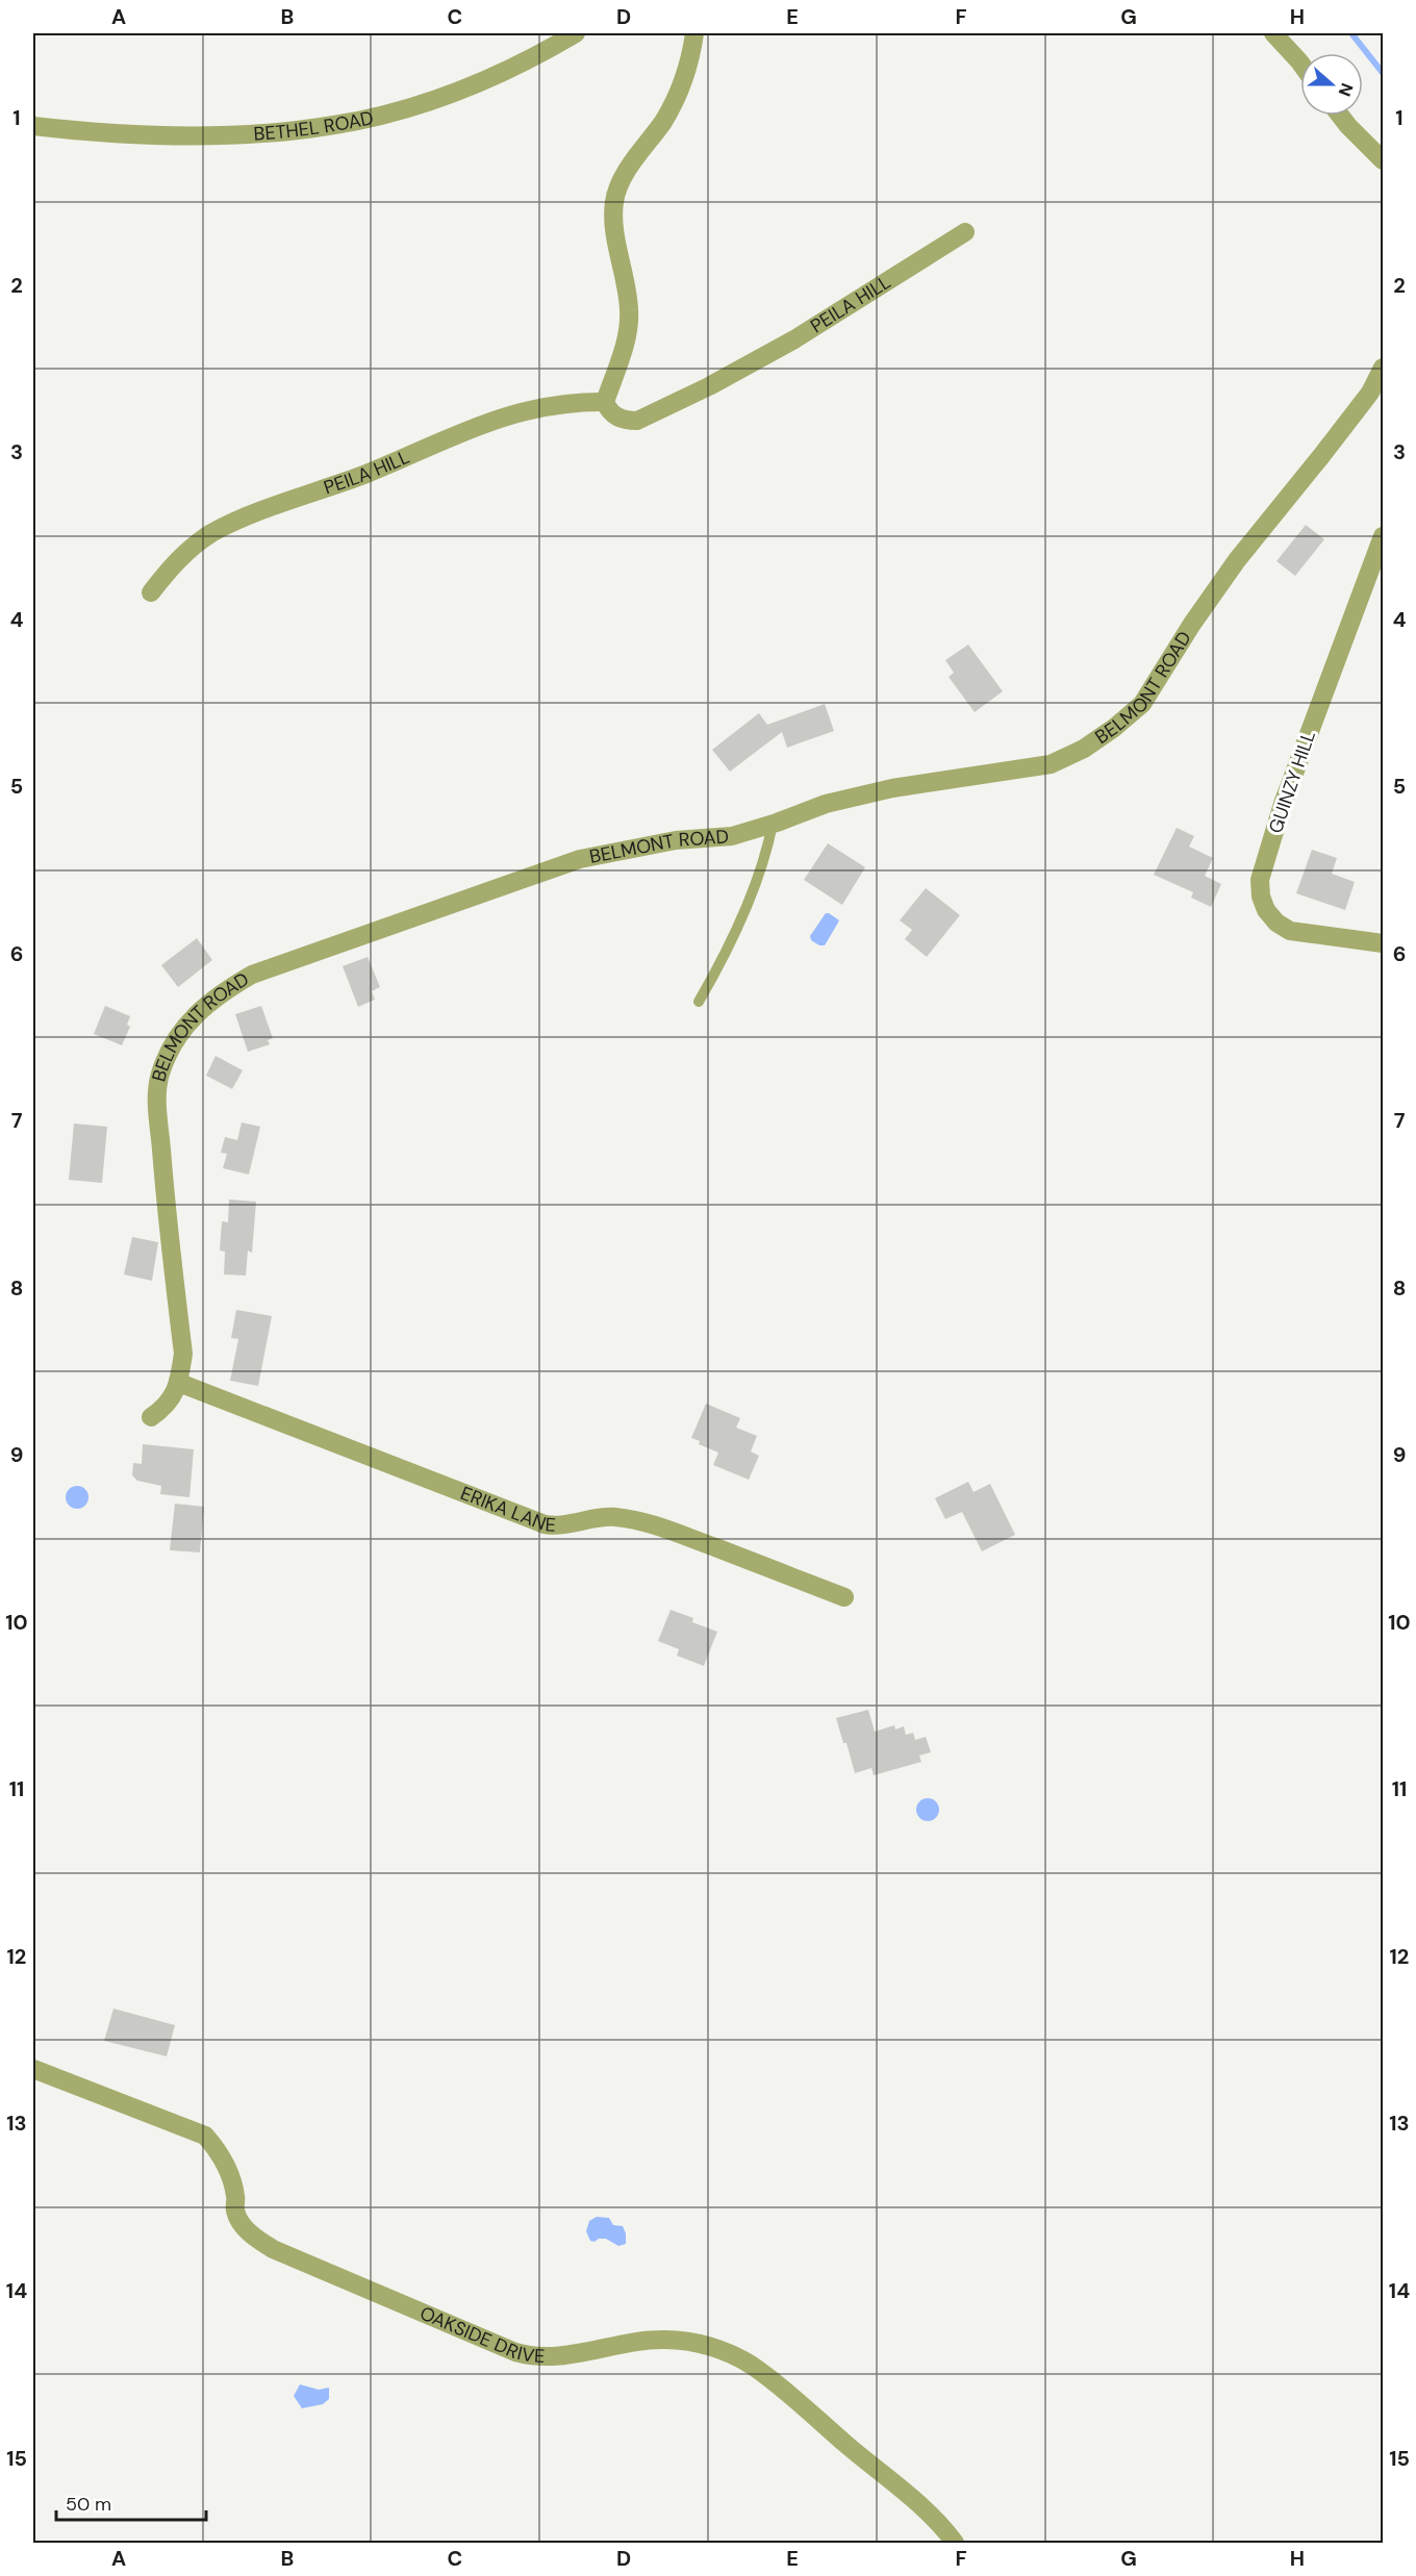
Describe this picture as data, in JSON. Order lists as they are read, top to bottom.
{
  "streets": {
    "street": [
      "BETHEL ROAD",
      "PEILA HILL",
      "BELMONT ROAD",
      "GUINZY HILL",
      "ERIKA LANE",
      "OAKSIDE DRIVE"
    ]
  },
  "crossings": [
    ["BELMONT ROAD", "ERIKA LANE"]
  ],
  "scale_bar": "50 m",
  "north": "right",
  "grid": {
    "columns": [
      "A",
      "B",
      "C",
      "D",
      "E",
      "F",
      "G",
      "H"
    ],
    "rows": [
      "1",
      "2",
      "3",
      "4",
      "5",
      "6",
      "7",
      "8",
      "9",
      "10",
      "11",
      "12",
      "13",
      "14",
      "15"
    ]
  }
}
